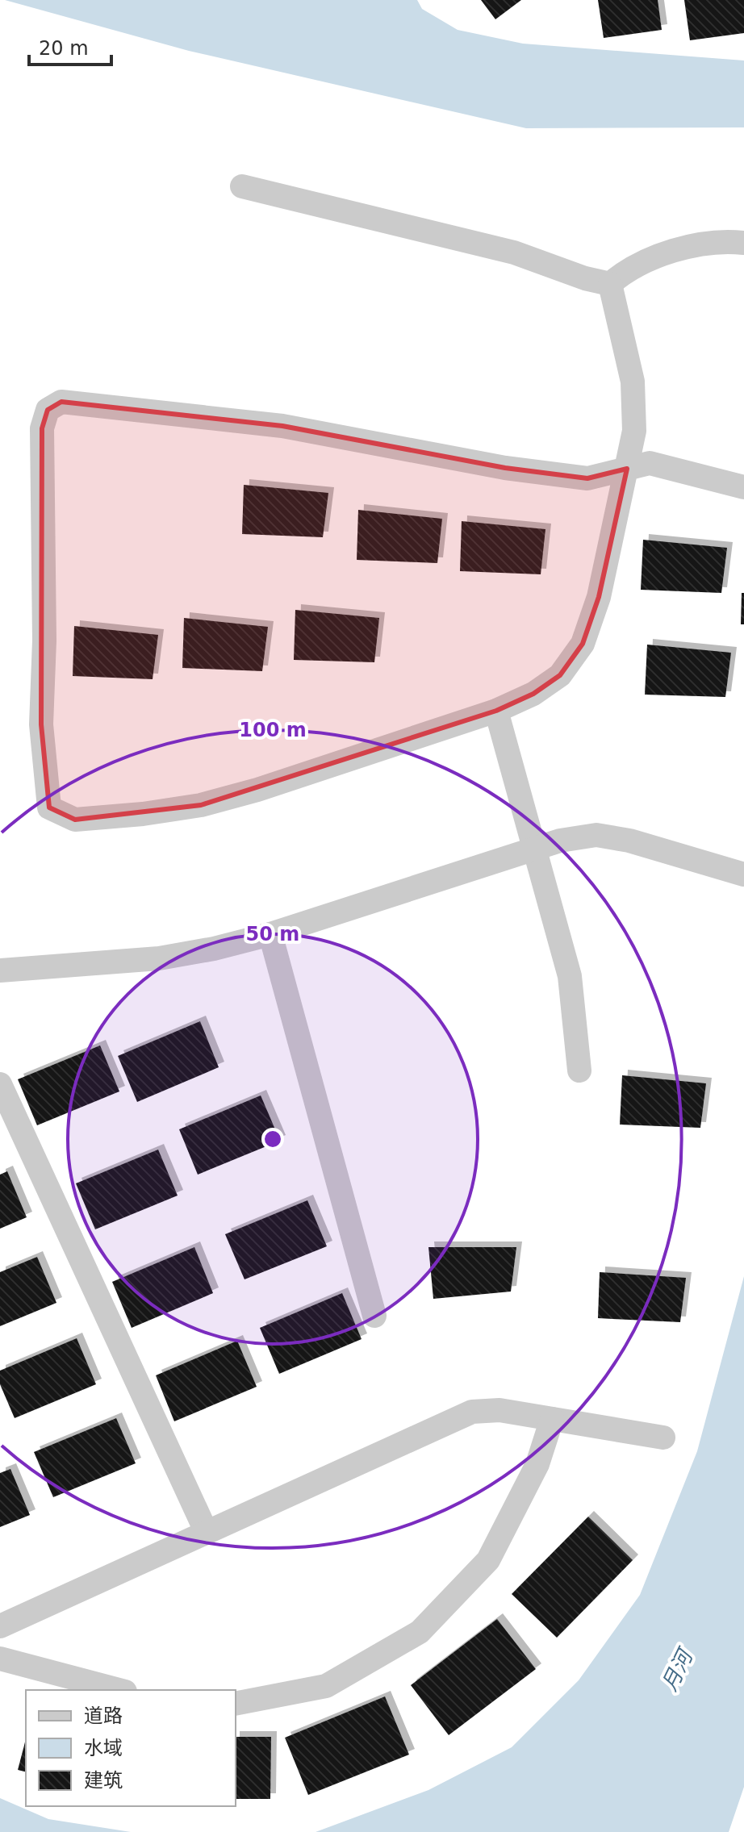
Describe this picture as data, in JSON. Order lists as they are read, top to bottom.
{
  "water": ["月河"],
  "legend": ["道路", "水域", "建筑"],
  "scale_bar": "20 m",
  "rings": ["100 m", "50 m"]
}
